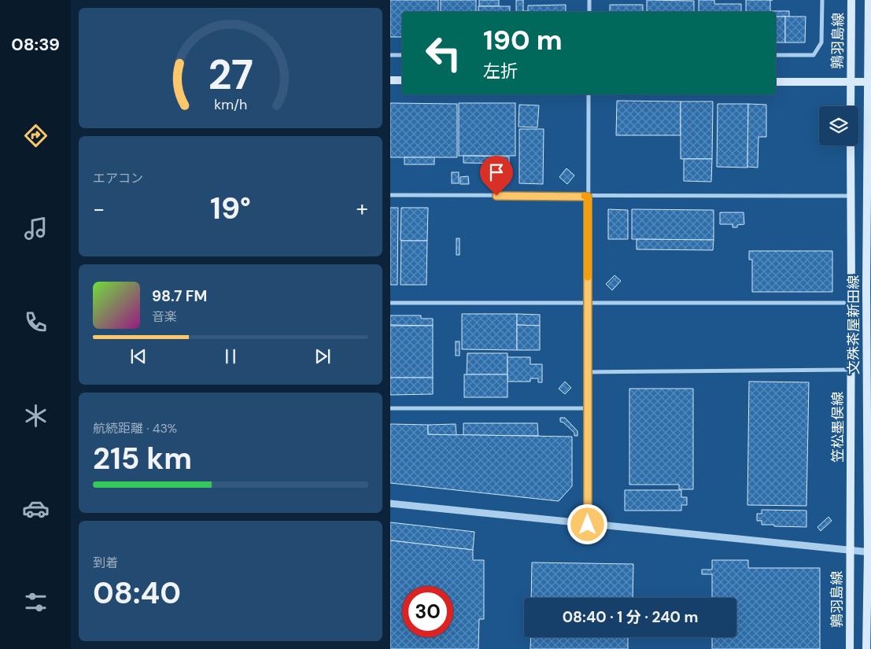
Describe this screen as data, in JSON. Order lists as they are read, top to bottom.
{
  "streets": {
    "main road": ["鶉羽島線", "文殊茶屋新田線", "笠松墨俣線"]
  },
  "crossings": [
    ["鶉羽島線", "笠松墨俣線"]
  ],
  "page": {
    "tabs": "08:39",
    "turn": ["190 m", "左折"],
    "tile": [
      "エアコン",
      ["航続距離 · 43%", "215 km"],
      ["到着", "08:40"]
    ],
    "heat": ["−", "19°", "+"],
    "song": ["98.7 FM", "音楽"],
    "limit": "30",
    "trip": "08:40 · 1 分 · 240 m",
    "gauge": ["27", "km/h"]
  }
}
